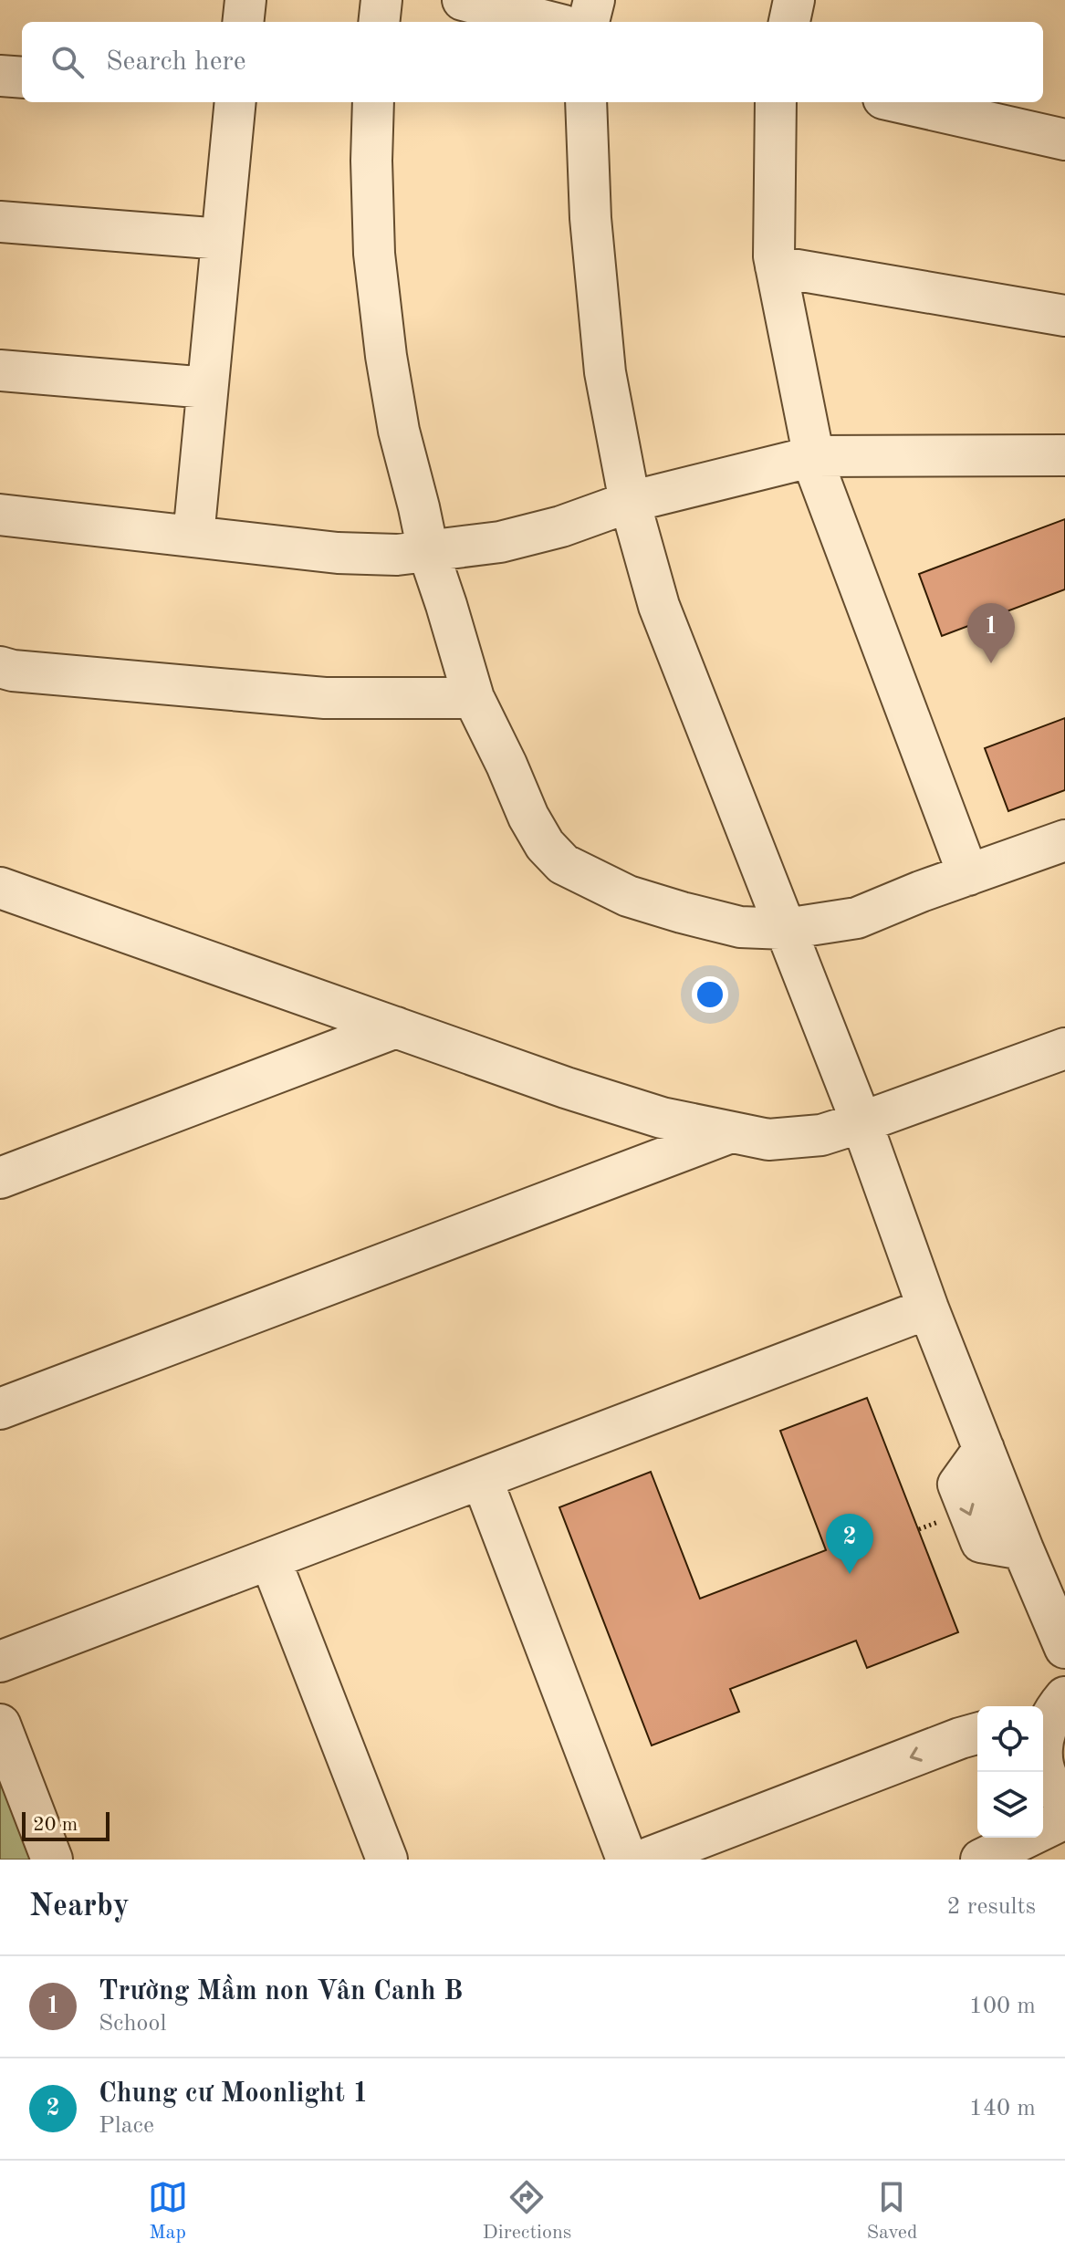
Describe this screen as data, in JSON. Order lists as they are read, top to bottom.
{
  "scale_bar": "20 m",
  "page": {
    "search": "Search here",
    "pins": ["1", "2"],
    "scale": "20 m",
    "heading": ["Nearby", "2 results"],
    "list": [
      {
        "mark": "1",
        "name": "Trường Mầm non Vân Canh B",
        "note": "School",
        "value": "100 m"
      },
      {
        "mark": "2",
        "name": "Chung cư Moonlight 1",
        "note": "Place",
        "value": "140 m"
      }
    ],
    "nav": ["Map", "Directions", "Saved"]
  }
}
